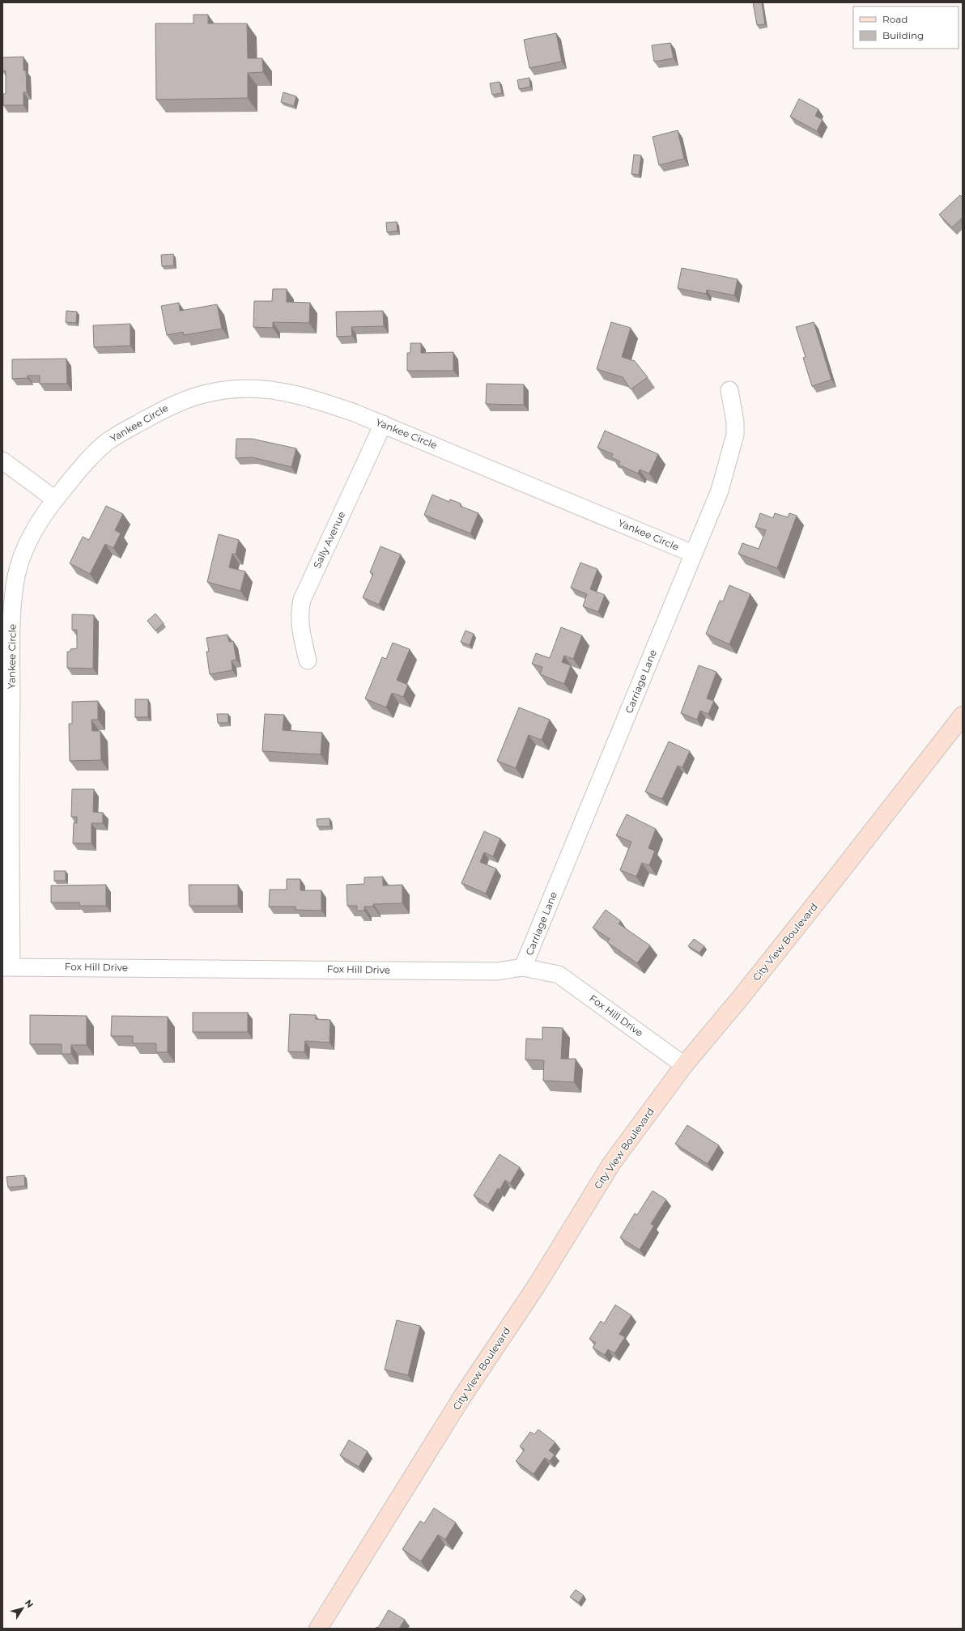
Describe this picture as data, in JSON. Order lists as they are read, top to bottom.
{
  "streets": {
    "street": [
      "Yankee Circle",
      "Sally Avenue",
      "Carriage Lane",
      "City View Boulevard",
      "Fox Hill Drive"
    ]
  },
  "crossings": [
    ["Yankee Circle", "Sally Avenue"],
    ["Yankee Circle", "Carriage Lane"],
    ["Yankee Circle", "Fox Hill Drive"],
    ["Carriage Lane", "Fox Hill Drive"],
    ["City View Boulevard", "Fox Hill Drive"]
  ],
  "legend": ["Road", "Building"],
  "north": "top right"
}
